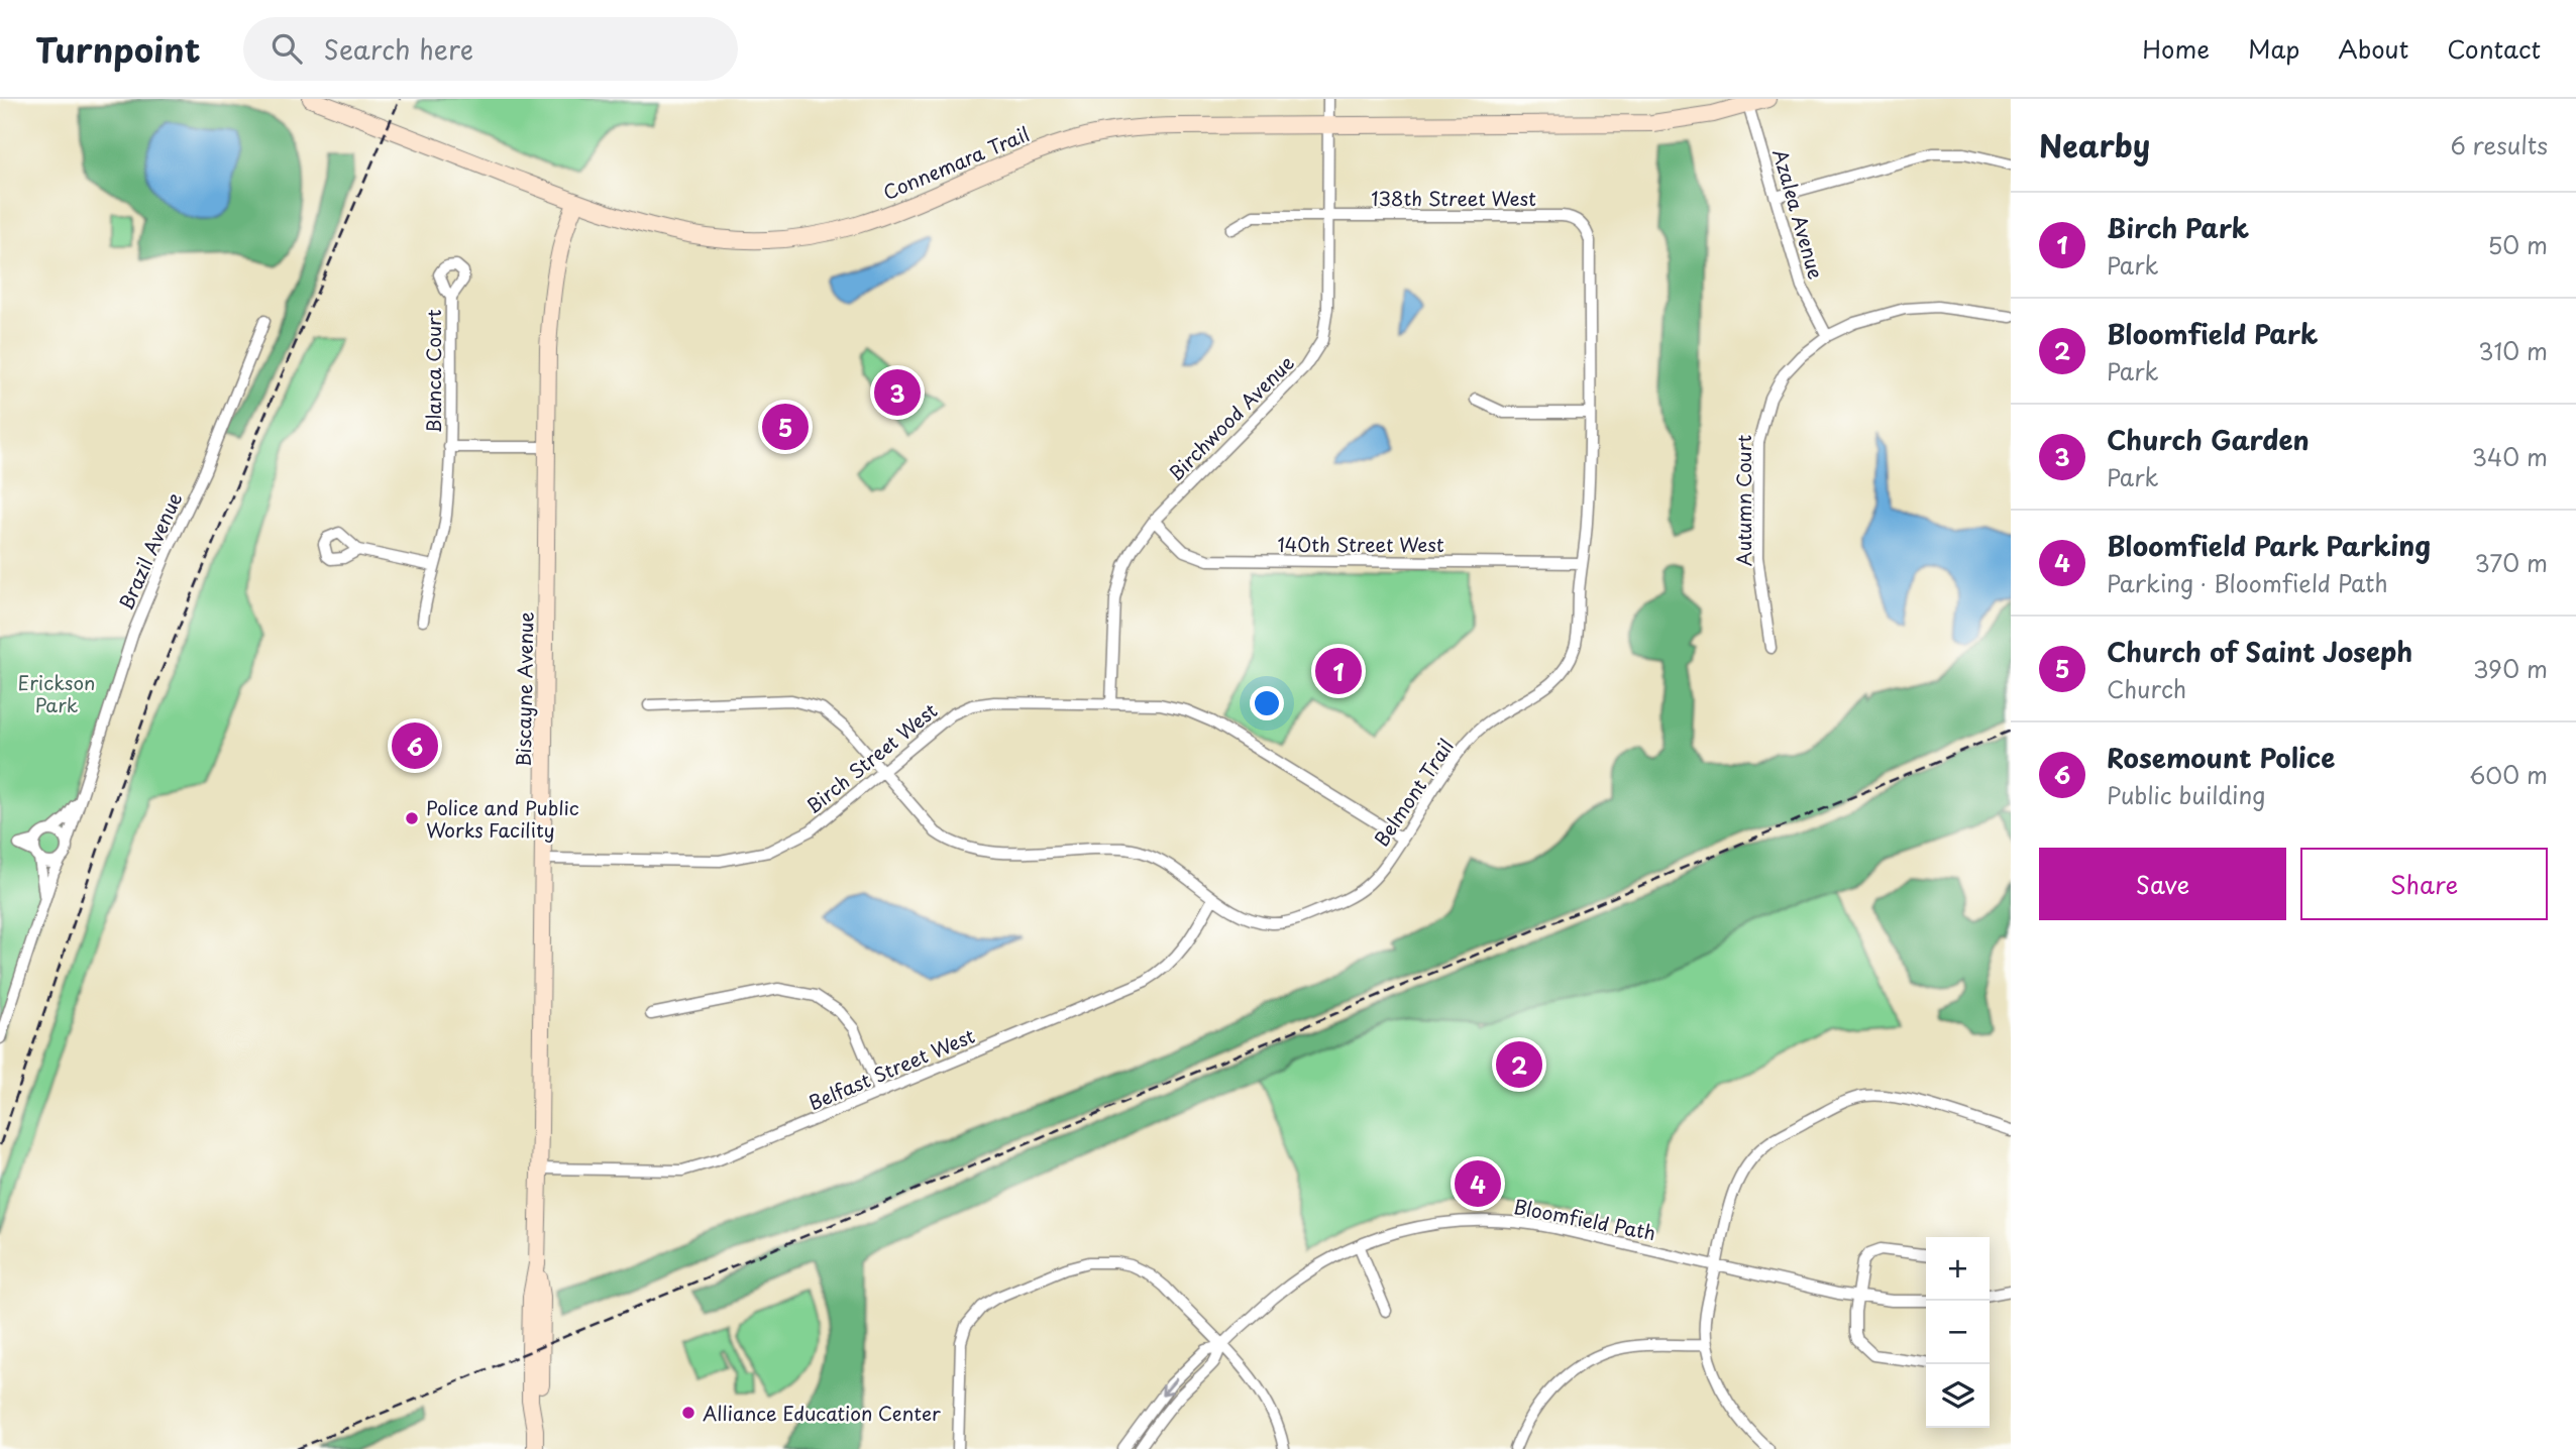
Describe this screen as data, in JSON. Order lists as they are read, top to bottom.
{
  "streets": {
    "street": [
      "Connemara Trail",
      "138th Street West",
      "Azalea Avenue",
      "Blanca Court",
      "Birchwood Avenue",
      "Autumn Court",
      "140th Street West",
      "Brazil Avenue",
      "Biscayne Avenue",
      "Birch Street West",
      "Belmont Trail",
      "Belfast Street West",
      "Bloomfield Path"
    ]
  },
  "crossings": [
    ["Connemara Trail", "Azalea Avenue"],
    ["Connemara Trail", "Birchwood Avenue"],
    ["Connemara Trail", "Biscayne Avenue"],
    ["138th Street West", "Birchwood Avenue"],
    ["138th Street West", "Belmont Trail"],
    ["Azalea Avenue", "Autumn Court"],
    ["Birchwood Avenue", "140th Street West"],
    ["Birchwood Avenue", "Birch Street West"],
    ["140th Street West", "Belmont Trail"],
    ["Biscayne Avenue", "Birch Street West"],
    ["Biscayne Avenue", "Belfast Street West"],
    ["Birch Street West", "Belmont Trail"],
    ["Belmont Trail", "Belfast Street West"]
  ],
  "parks": ["Erickson Park"],
  "places": ["Police and Public Works Facility", "Alliance Education Center"],
  "page": {
    "header": "Turnpoint",
    "search": "Search here",
    "nav": [
      "Home",
      "Map",
      "About",
      "Contact"
    ],
    "heading": ["Nearby", "6 results"],
    "list": [
      {
        "mark": "1",
        "name": "Birch Park",
        "note": "Park",
        "value": "50 m"
      },
      {
        "mark": "2",
        "name": "Bloomfield Park",
        "note": "Park",
        "value": "310 m"
      },
      {
        "mark": "3",
        "name": "Church Garden",
        "note": "Park",
        "value": "340 m"
      },
      {
        "mark": "4",
        "name": "Bloomfield Park Parking",
        "note": "Parking · Bloomfield Path",
        "value": "370 m"
      },
      {
        "mark": "5",
        "name": "Church of Saint Joseph",
        "note": "Church",
        "value": "390 m"
      },
      {
        "mark": "6",
        "name": "Rosemount Police",
        "note": "Public building",
        "value": "600 m"
      }
    ],
    "pins": [
      "3",
      "5",
      "1",
      "6",
      "2",
      "4"
    ],
    "buttons": ["Save", "Share"],
    "map_buttons": ["+", "−"]
  }
}
